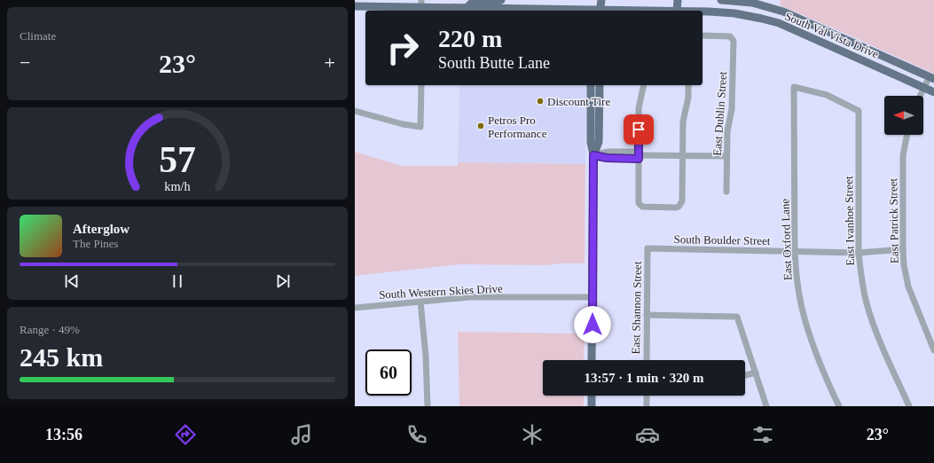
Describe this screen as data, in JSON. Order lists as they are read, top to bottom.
{
  "streets": {
    "main road": ["South Val Vista Drive"],
    "street": [
      "East Dublin Street",
      "East Ivanhoe Street",
      "East Patrick Street",
      "South Boulder Street",
      "East Oxford Lane",
      "South Western Skies Drive",
      "East Shannon Street"
    ]
  },
  "crossings": [
    ["East Ivanhoe Street", "South Boulder Street"],
    ["East Ivanhoe Street", "East Oxford Lane"],
    ["East Patrick Street", "South Boulder Street"],
    ["South Boulder Street", "East Oxford Lane"],
    ["South Boulder Street", "East Shannon Street"]
  ],
  "places": ["Discount Tire", "Petros Pro Performance"],
  "north": "left",
  "page": {
    "tile": [
      "Climate",
      ["Range · 49%", "245 km"]
    ],
    "turn": ["220 m", "South Butte Lane"],
    "heat": ["−", "23°", "+"],
    "song": ["Afterglow", "The Pines"],
    "limit": "60",
    "trip": "13:57 · 1 min · 320 m",
    "tabs": ["13:56", "23°"],
    "gauge": ["57", "km/h"]
  }
}
